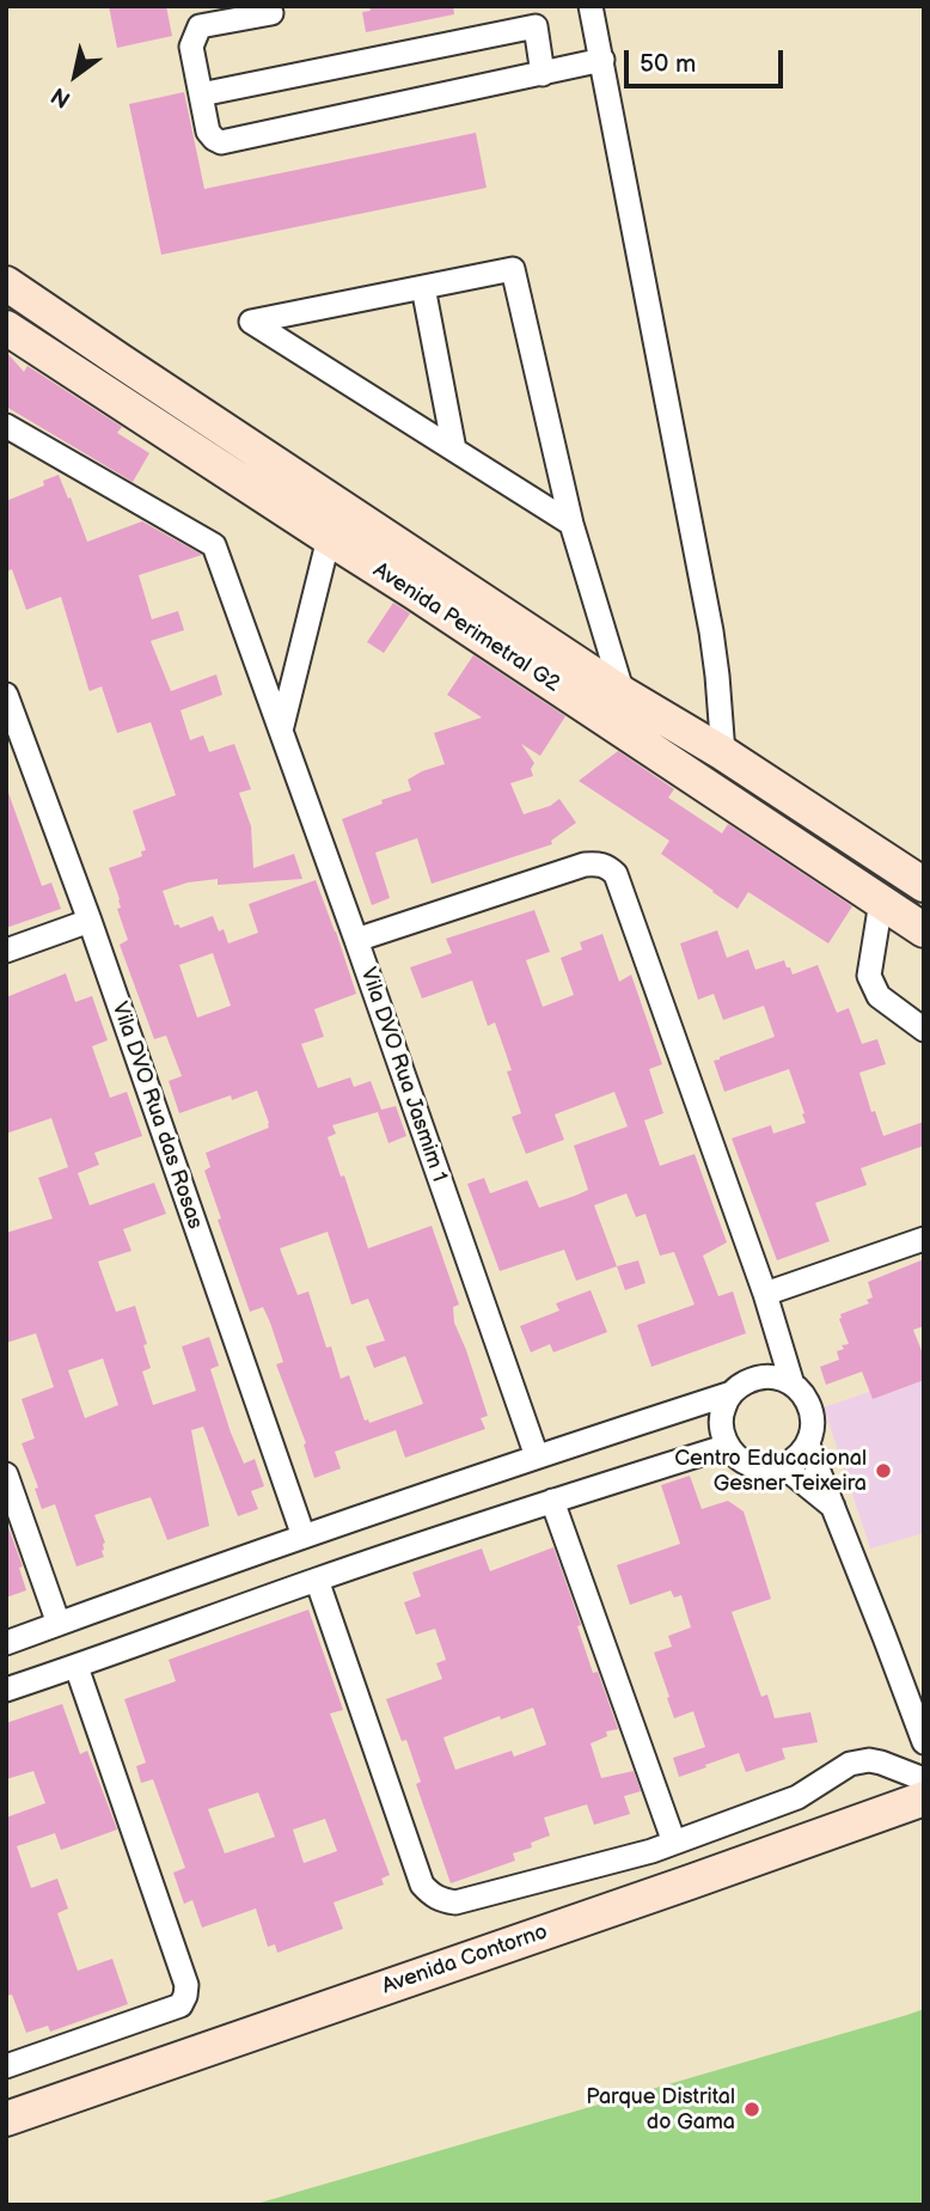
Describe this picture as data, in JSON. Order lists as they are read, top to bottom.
{
  "streets": {
    "street": [
      "Avenida Perimetral G2",
      "Vila DVO Rua Jasmim 1",
      "Vila DVO Rua das Rosas",
      "Avenida Contorno"
    ]
  },
  "places": ["Centro Educacional Gesner Teixeira", "Parque Distrital do Gama"],
  "scale_bar": "50 m",
  "north": "bottom left"
}
